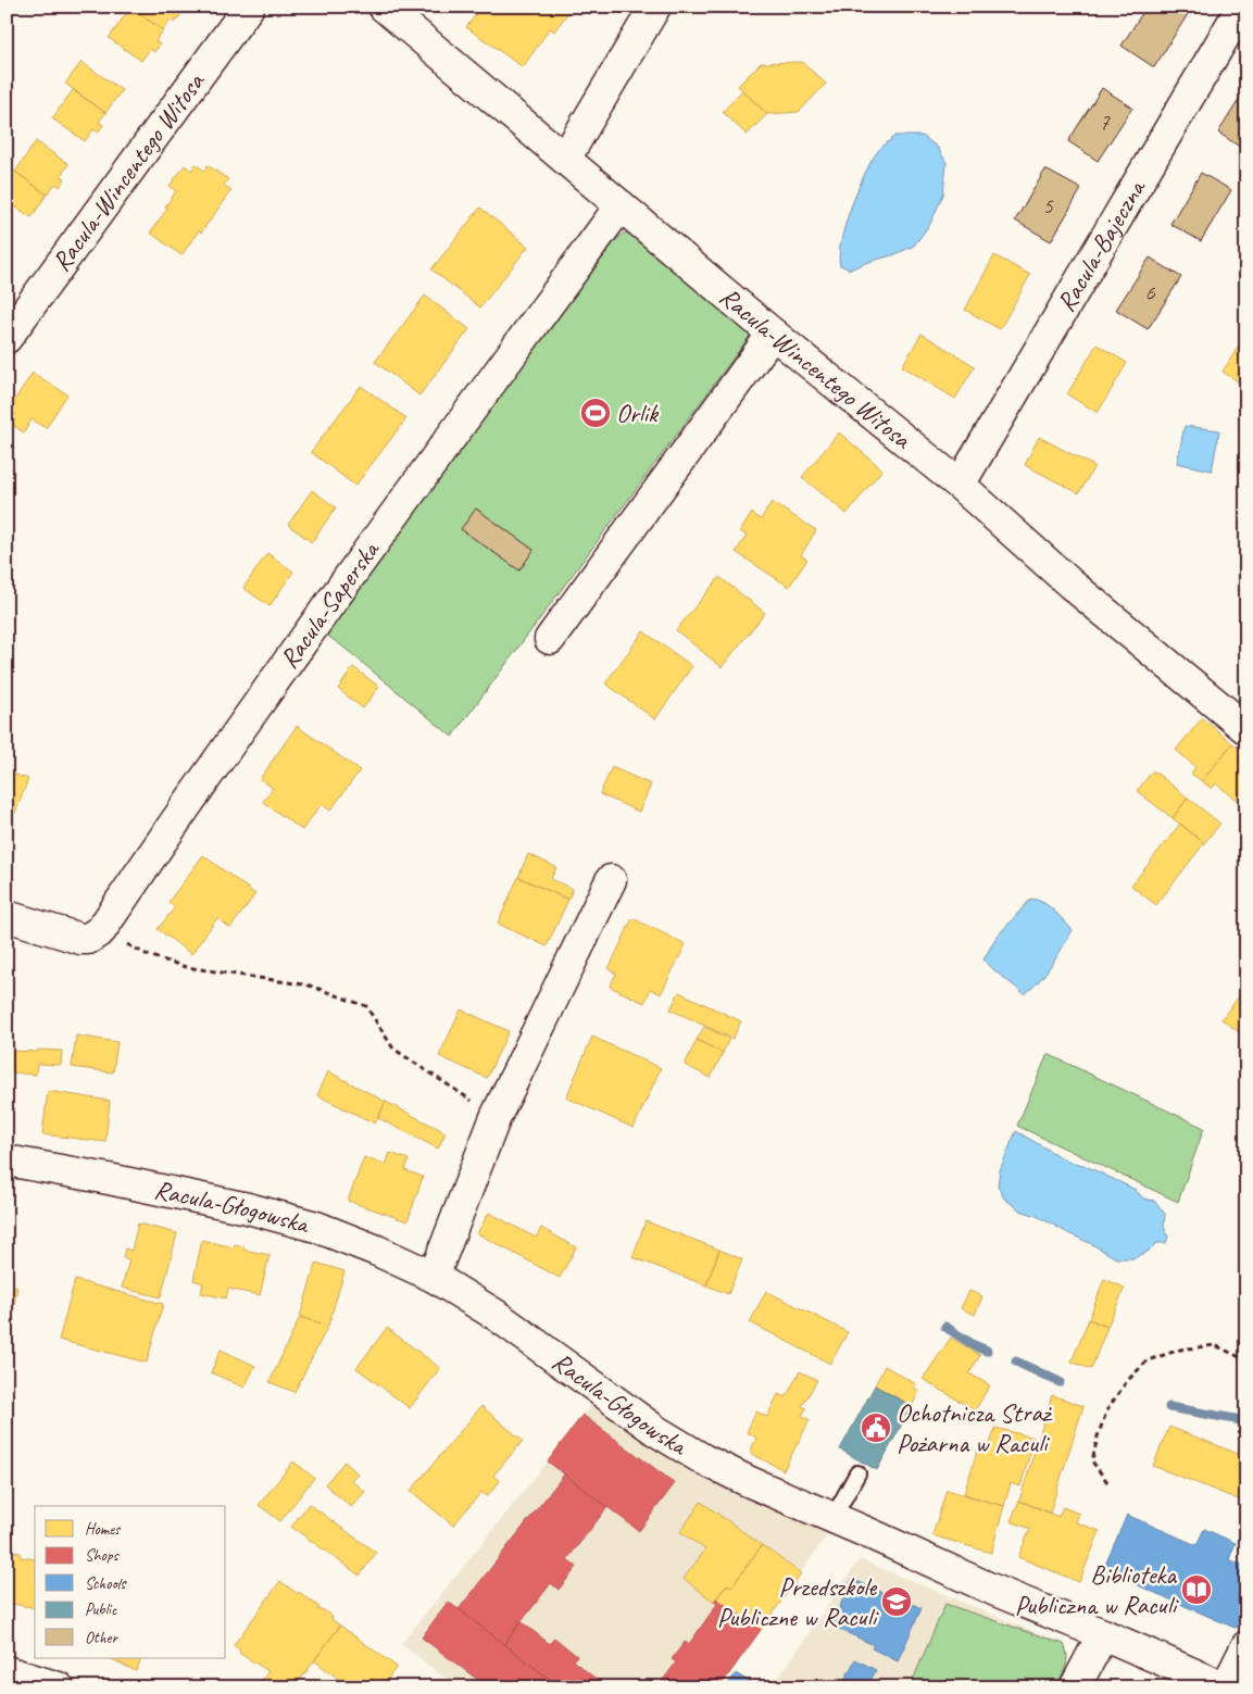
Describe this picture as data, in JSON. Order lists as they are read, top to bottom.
{
  "streets": {
    "street": [
      "Racula-Wincentego Witosa",
      "Racula-Bajeczna",
      "Racula-Saperska",
      "Racula-Głogowska"
    ]
  },
  "crossings": [
    ["Racula-Wincentego Witosa", "Racula-Bajeczna"],
    ["Racula-Wincentego Witosa", "Racula-Saperska"]
  ],
  "places": {
    "sports": ["Orlik"],
    "public building": ["Ochotnicza Straż Pożarna w Raculi"],
    "library": ["Biblioteka Publiczna w Raculi"],
    "school or university": ["Przedszkole Publiczne w Raculi"]
  },
  "house_numbers": ["7", "5", "6"],
  "legend": [
    "Homes",
    "Shops",
    "Schools",
    "Public",
    "Other"
  ]
}
